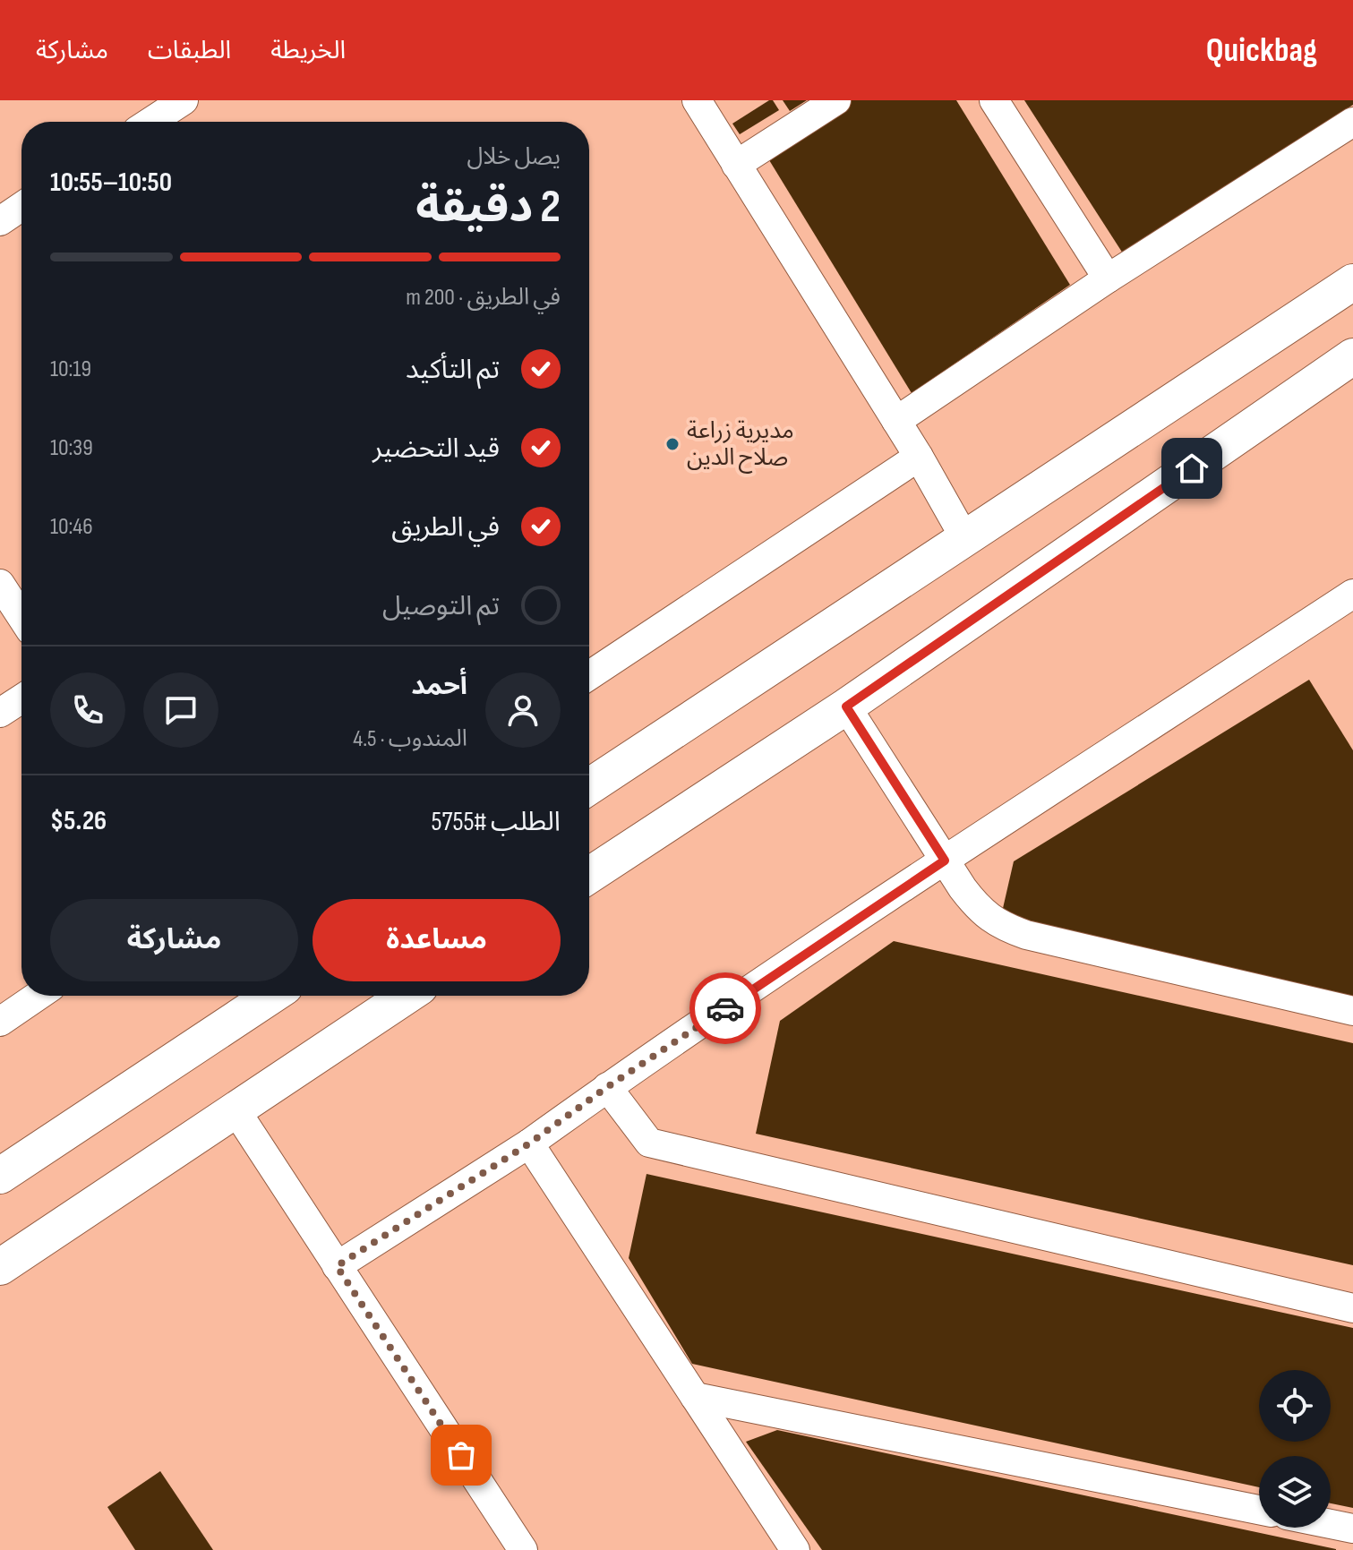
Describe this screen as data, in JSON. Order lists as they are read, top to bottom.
{
  "places": ["مديرية زراعة صلاح الدين"],
  "page": {
    "header": "Quickbag",
    "nav": ["الخريطة", "الطبقات", "مشاركة"],
    "heading": ["2 دقيقة", "يصل خلال", "10:50–10:55"],
    "panel": [
      "أحمد",
      "المندوب · 4.5",
      "الطلب #5755",
      "$5.26"
    ],
    "bar": "في الطريق · 200 m",
    "list": [
      ["تم التأكيد", "10:19"],
      ["قيد التحضير", "10:39"],
      ["في الطريق", "10:46"],
      "تم التوصيل"
    ],
    "buttons": ["مساعدة", "مشاركة"]
  }
}
